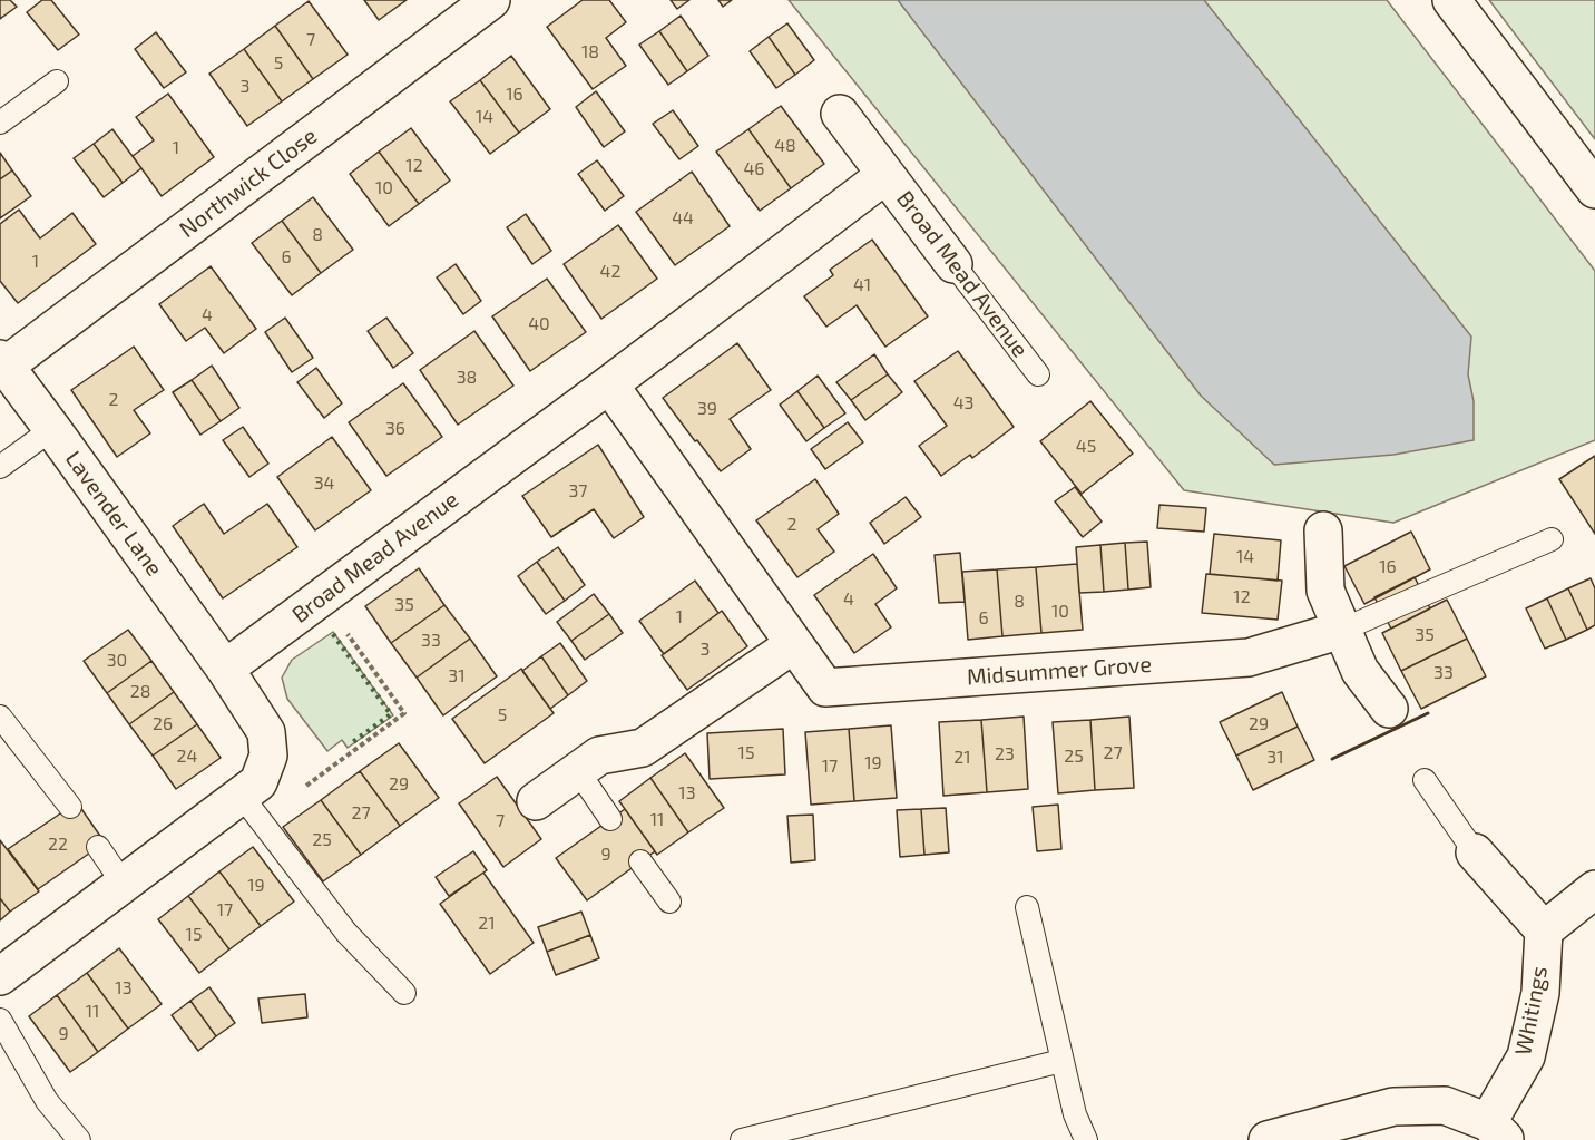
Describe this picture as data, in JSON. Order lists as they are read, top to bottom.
{
  "streets": {
    "main road": [
      "Northwick Close",
      "Broad Mead Avenue",
      "Lavender Lane",
      "Midsummer Grove",
      "Whitings"
    ]
  },
  "crossings": [
    ["Northwick Close", "Lavender Lane"],
    ["Broad Mead Avenue", "Lavender Lane"],
    ["Broad Mead Avenue", "Midsummer Grove"]
  ],
  "house_numbers": [
    "7",
    "18",
    "5",
    "3",
    "16",
    "14",
    "48",
    "1",
    "12",
    "46",
    "10",
    "44",
    "8",
    "6",
    "1",
    "42",
    "41",
    "4",
    "40",
    "38",
    "2",
    "43",
    "39",
    "36",
    "45",
    "34",
    "37",
    "2",
    "14",
    "16",
    "12",
    "4",
    "8",
    "35",
    "10",
    "1",
    "6",
    "35",
    "33",
    "3",
    "30",
    "33",
    "31",
    "28",
    "5",
    "26",
    "29",
    "15",
    "27",
    "23",
    "24",
    "25",
    "21",
    "31",
    "19",
    "17",
    "29",
    "13",
    "27",
    "11",
    "7",
    "25",
    "22",
    "9",
    "19",
    "17",
    "21",
    "15",
    "13",
    "11",
    "9"
  ]
}
